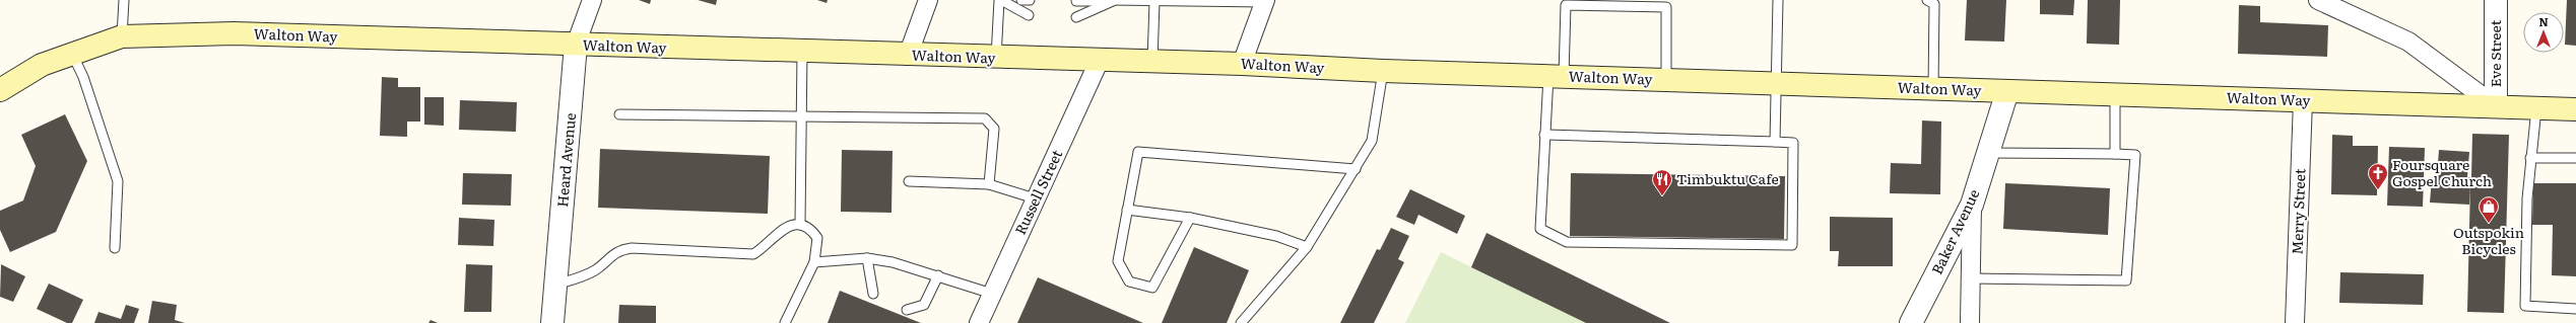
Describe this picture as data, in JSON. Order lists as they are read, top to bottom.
{
  "streets": {
    "main road": ["Walton Way"],
    "street": [
      "Eve Street",
      "Heard Avenue",
      "Russell Street",
      "Merry Street",
      "Baker Avenue"
    ]
  },
  "crossings": [
    ["Walton Way", "Eve Street"],
    ["Walton Way", "Heard Avenue"],
    ["Walton Way", "Russell Street"],
    ["Walton Way", "Merry Street"],
    ["Walton Way", "Baker Avenue"]
  ],
  "places": {
    "church": ["Foursquare Gospel Church"],
    "restaurant": ["Timbuktu Cafe"],
    "shop": ["Outspokin Bicycles"]
  },
  "north": "top"
}
